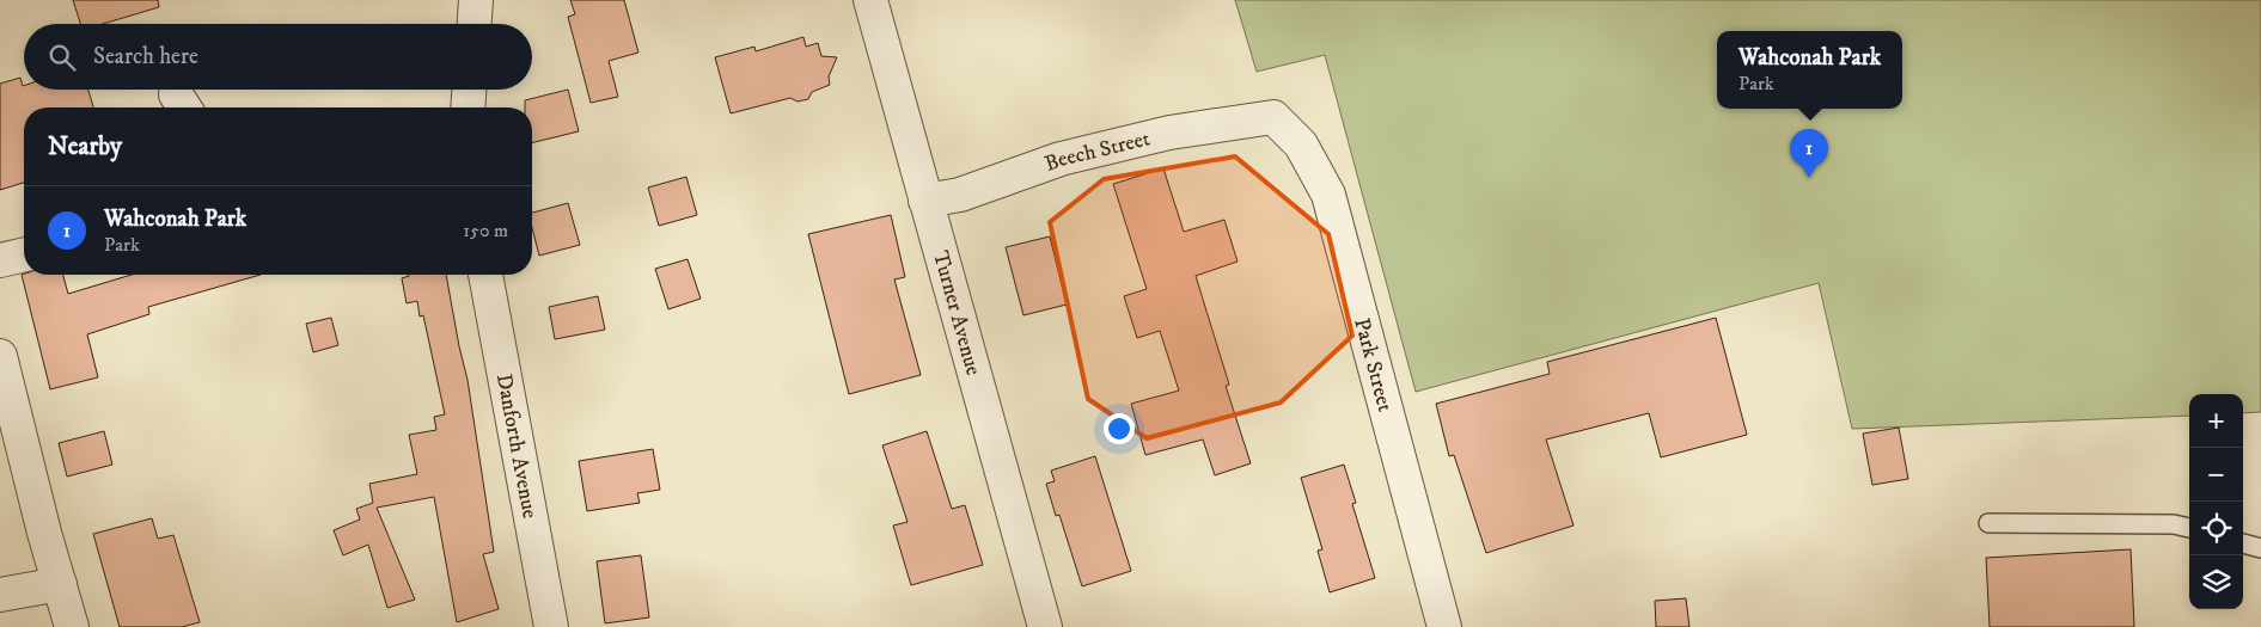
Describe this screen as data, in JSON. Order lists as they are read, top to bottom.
{
  "streets": {
    "street": [
      "Beech Street",
      "Turner Avenue",
      "Park Street",
      "Danforth Avenue"
    ]
  },
  "crossings": [
    ["Beech Street", "Turner Avenue"],
    ["Beech Street", "Park Street"]
  ],
  "page": {
    "search": "Search here",
    "popup": ["Wahconah Park", "Park"],
    "heading": "Nearby",
    "pins": "1",
    "list": [
      {
        "mark": "1",
        "name": "Wahconah Park",
        "note": "Park",
        "value": "150 m"
      }
    ],
    "map_buttons": ["+", "−"]
  }
}
